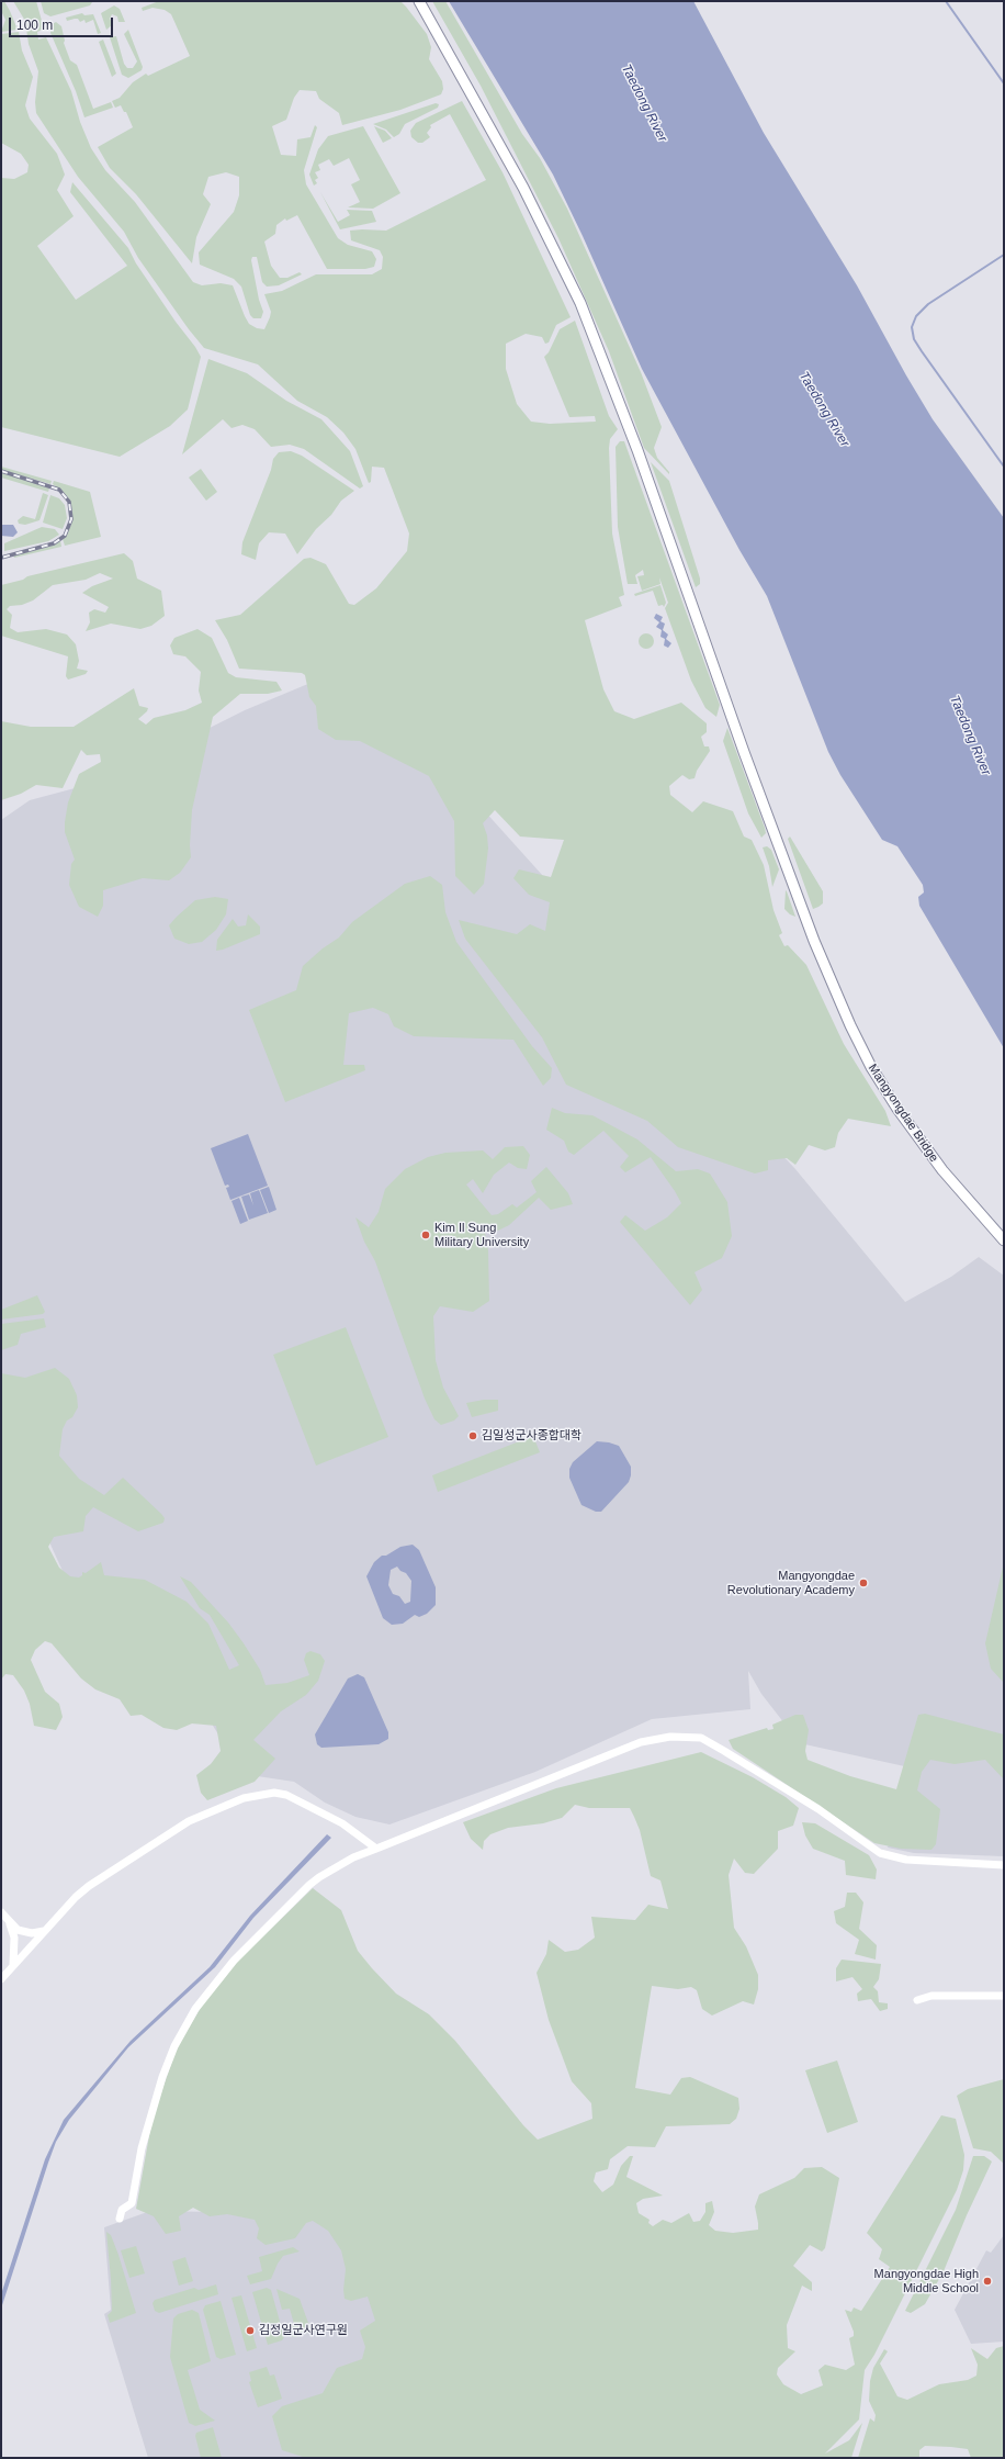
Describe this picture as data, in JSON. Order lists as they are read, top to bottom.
{
  "streets": {
    "highway": ["Mangyongdae Bridge"]
  },
  "water": ["Taedong River"],
  "places": [
    "Kim Il Sung Military University",
    "김일성군사종합대학",
    "Mangyongdae Revolutionary Academy",
    "Mangyongdae High Middle School",
    "김정일군사연구원"
  ],
  "scale_bar": "100 m"
}
